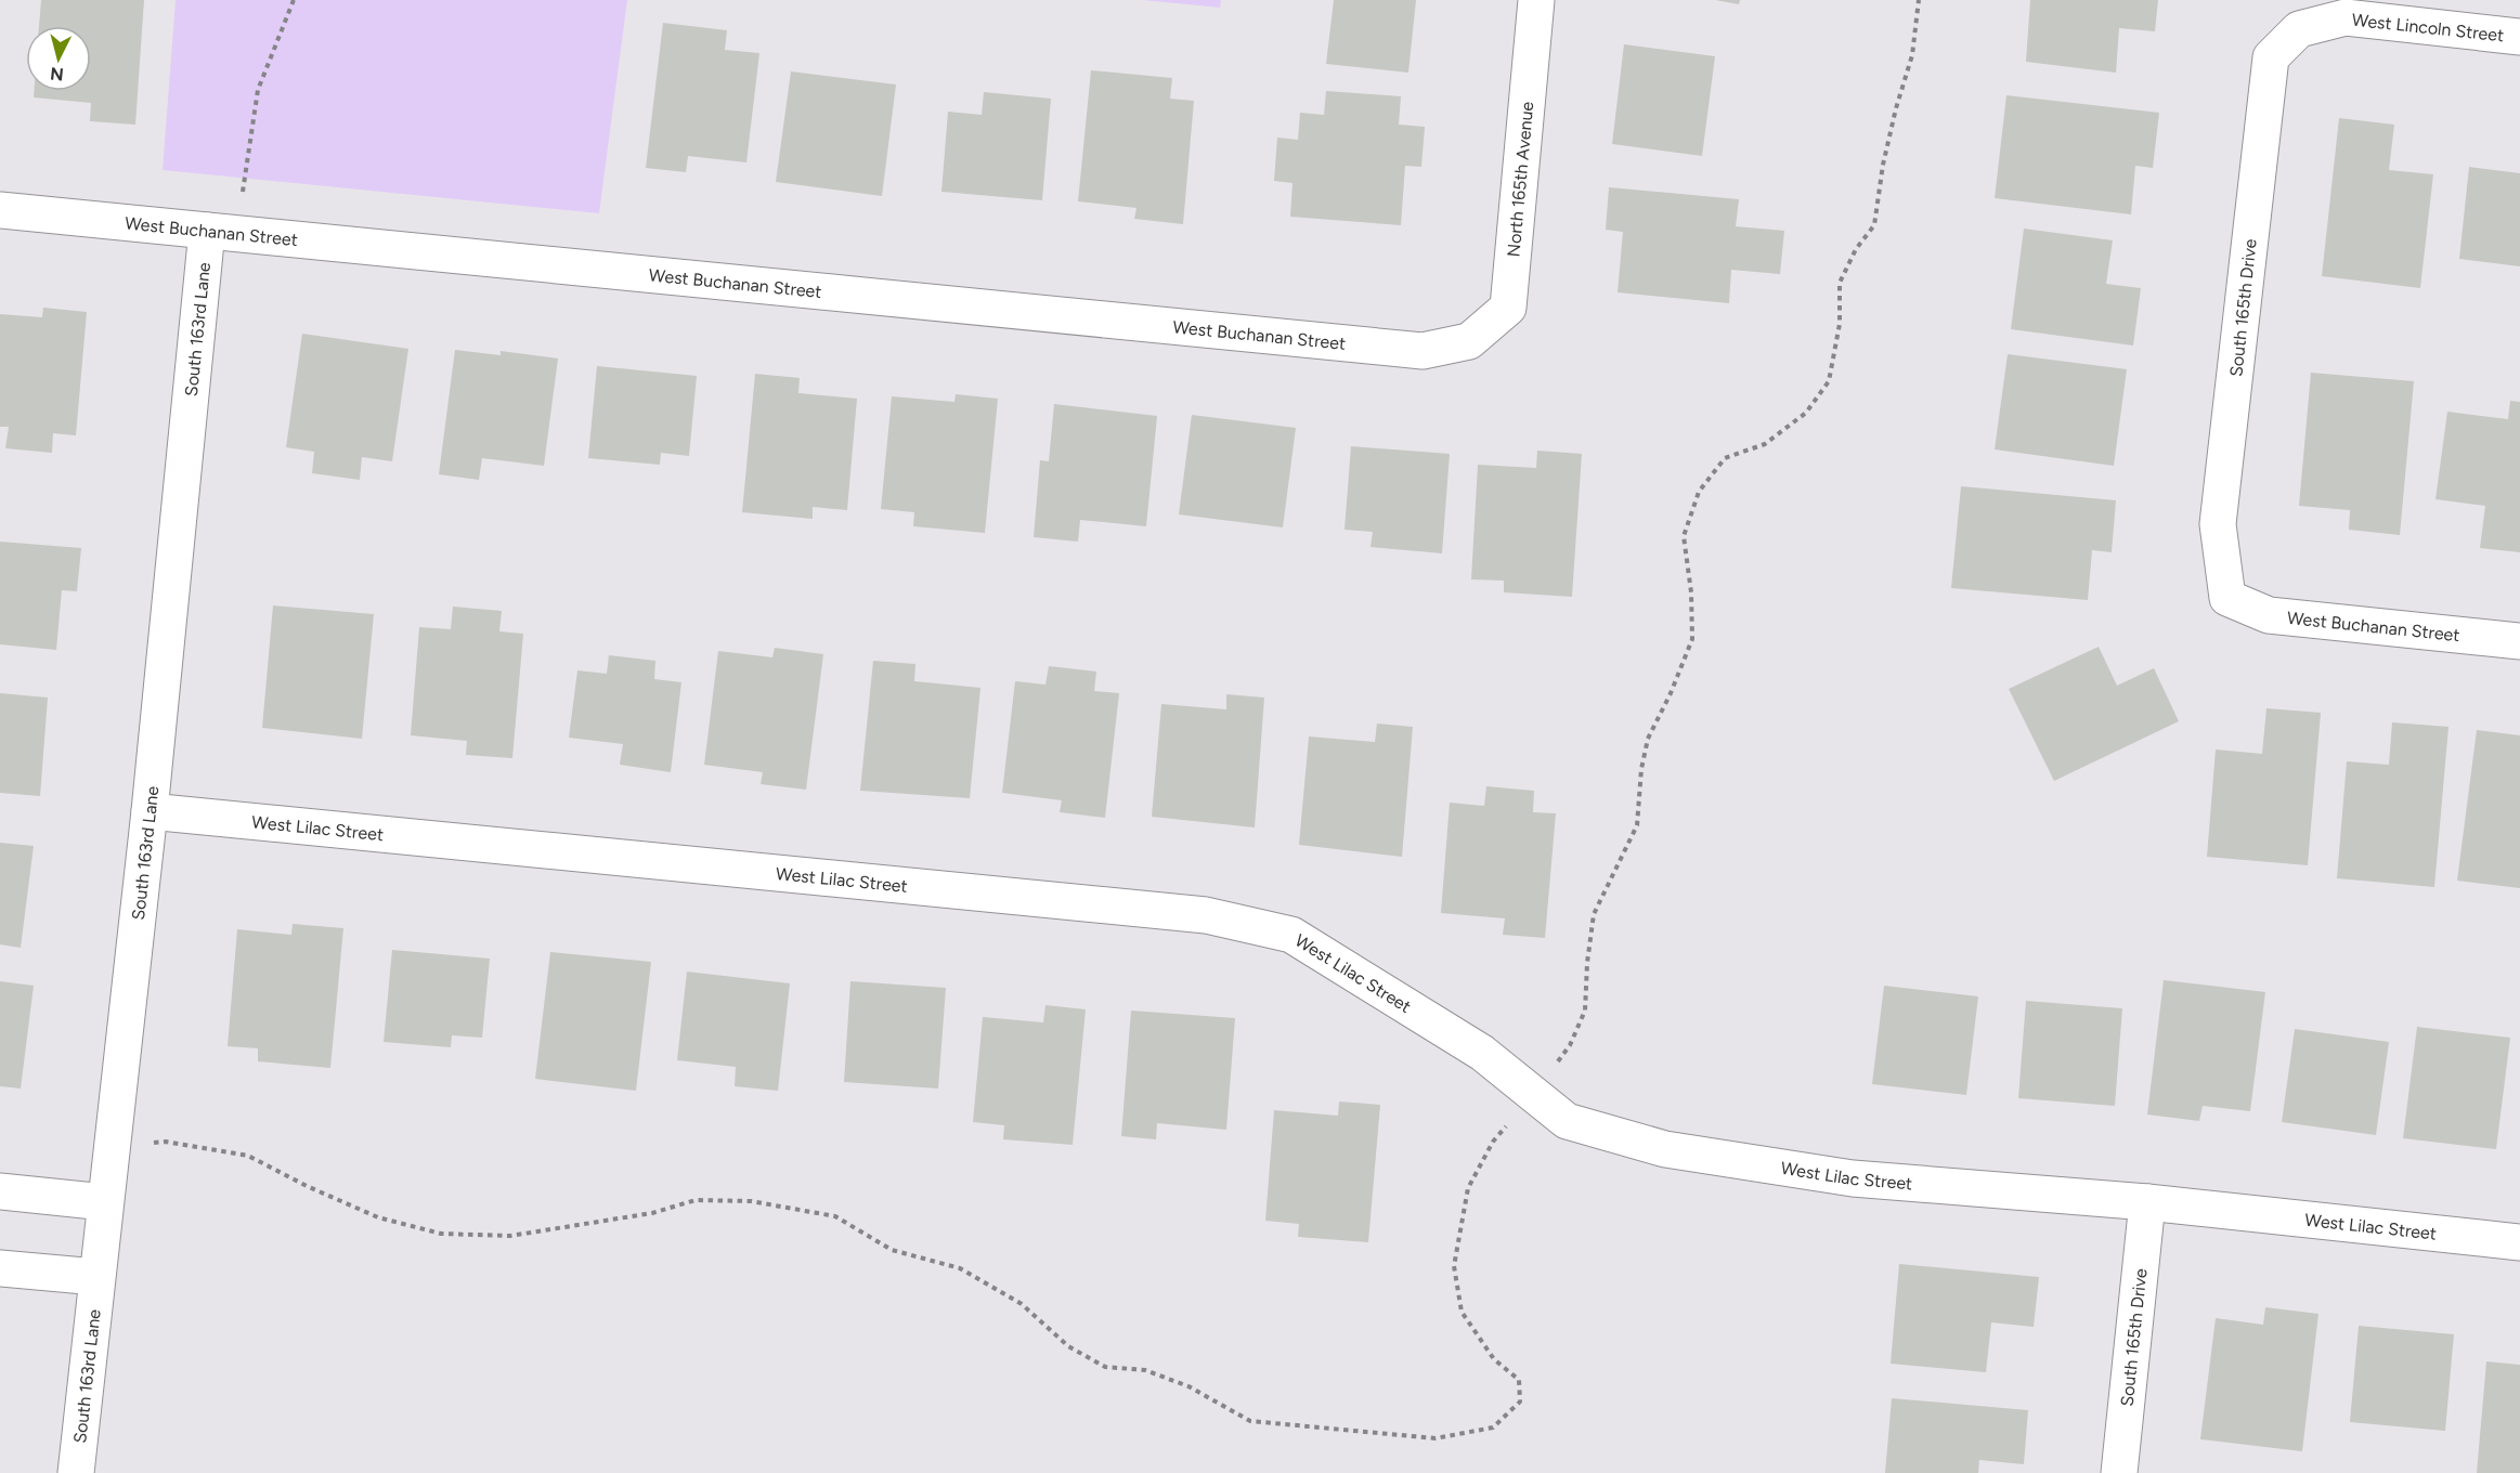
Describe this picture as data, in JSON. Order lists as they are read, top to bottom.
{
  "streets": {
    "street": [
      "West Lincoln Street",
      "North 165th Avenue",
      "West Buchanan Street",
      "South 165th Drive",
      "South 163rd Lane",
      "West Lilac Street"
    ]
  },
  "crossings": [
    ["West Lincoln Street", "South 165th Drive"],
    ["North 165th Avenue", "West Buchanan Street"],
    ["West Buchanan Street", "South 165th Drive"],
    ["West Buchanan Street", "South 163rd Lane"],
    ["South 165th Drive", "West Lilac Street"],
    ["South 163rd Lane", "West Lilac Street"]
  ],
  "north": "bottom"
}
